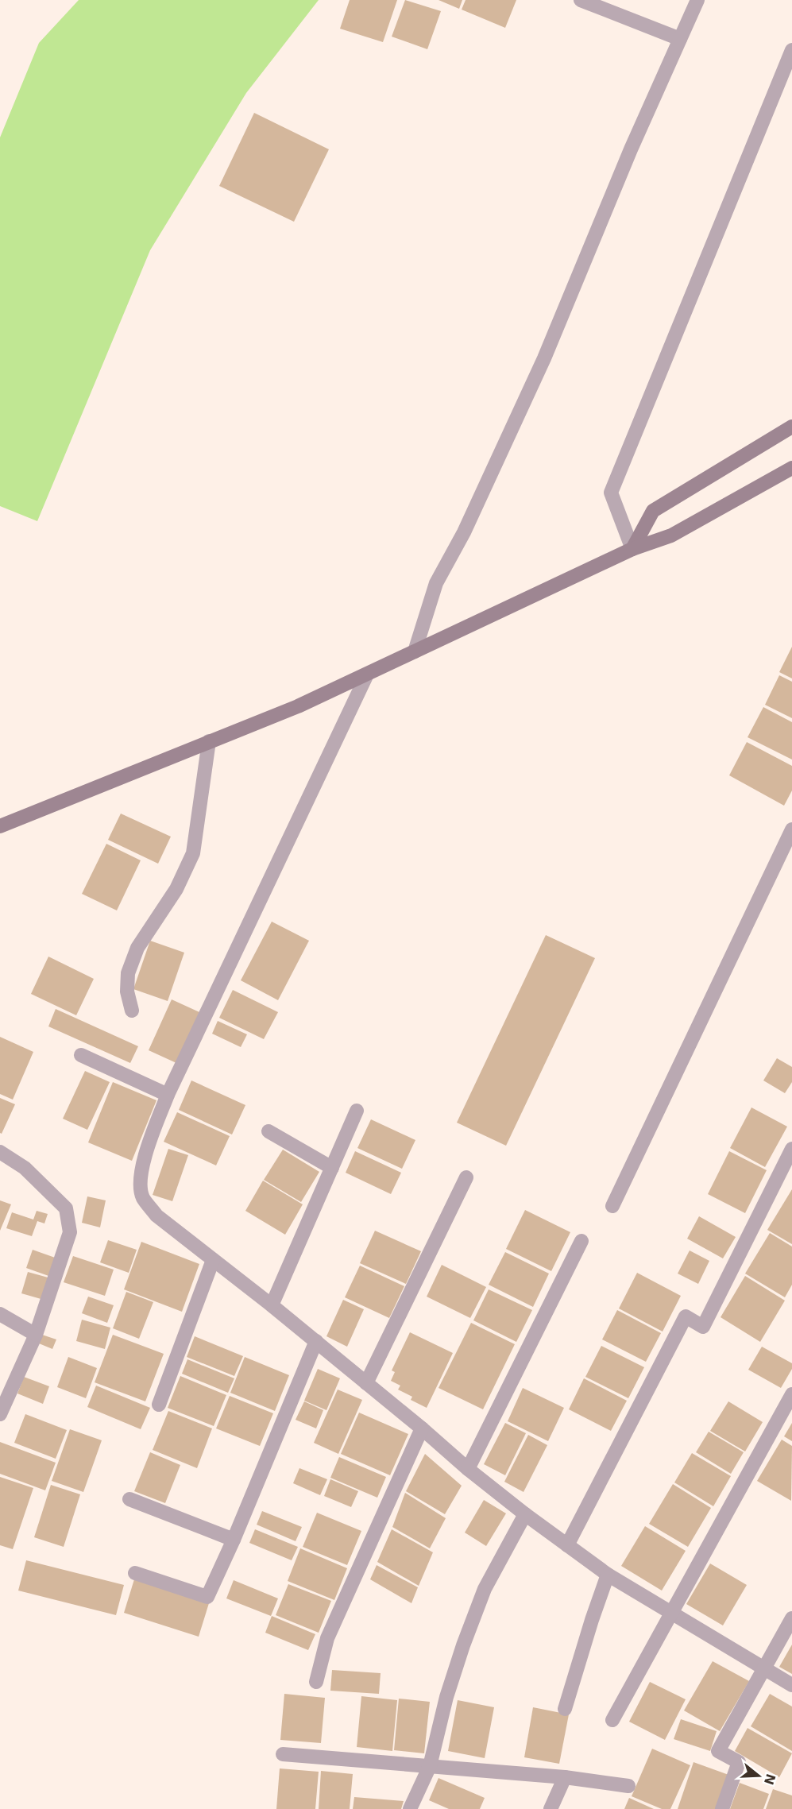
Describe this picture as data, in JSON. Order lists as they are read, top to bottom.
{
  "north": "right"
}
